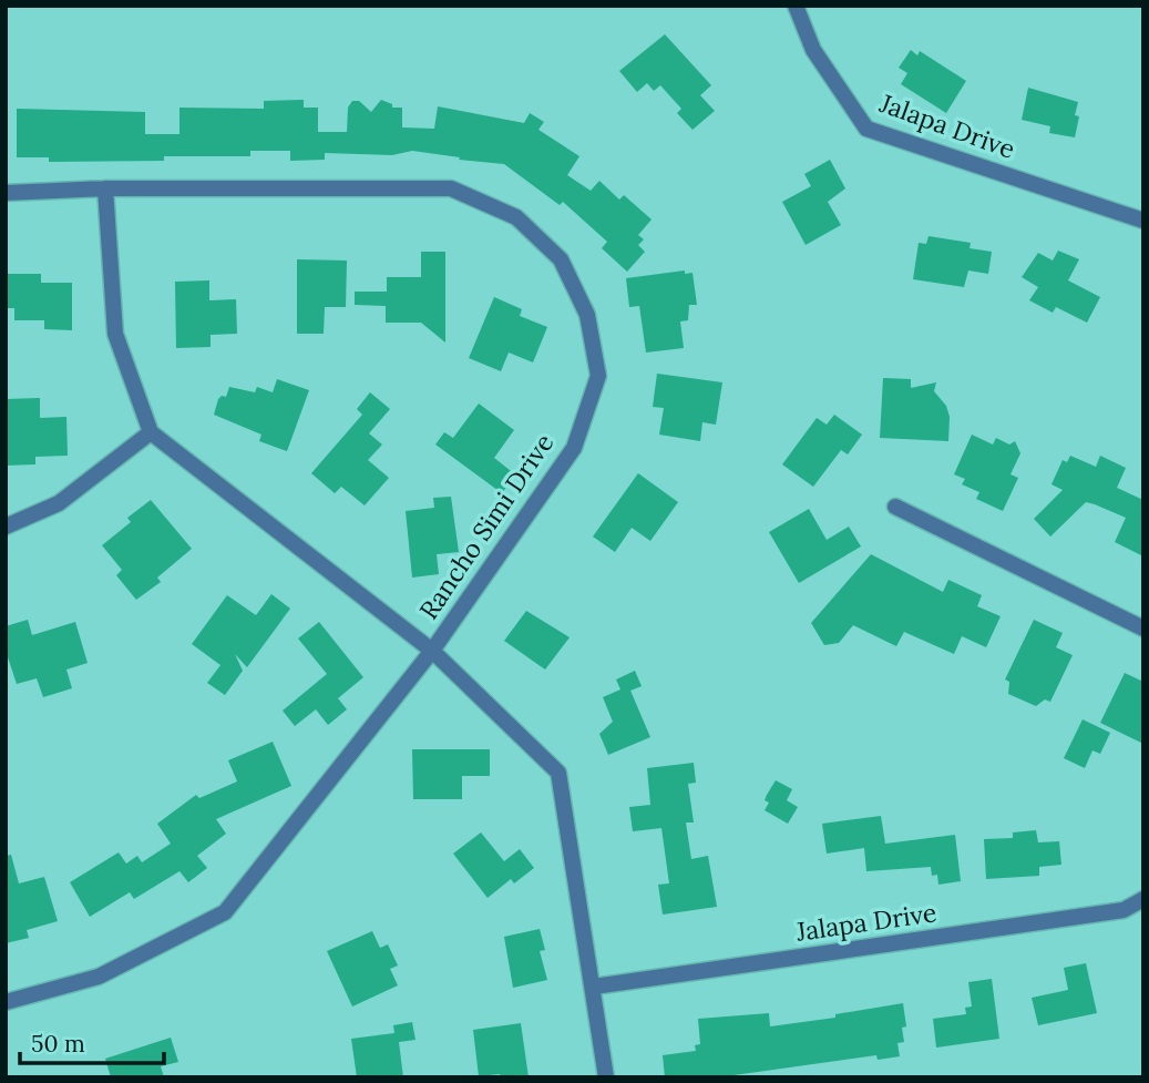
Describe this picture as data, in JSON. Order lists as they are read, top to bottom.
{
  "streets": {
    "street": ["Jalapa Drive", "Rancho Simi Drive"]
  },
  "scale_bar": "50 m"
}
